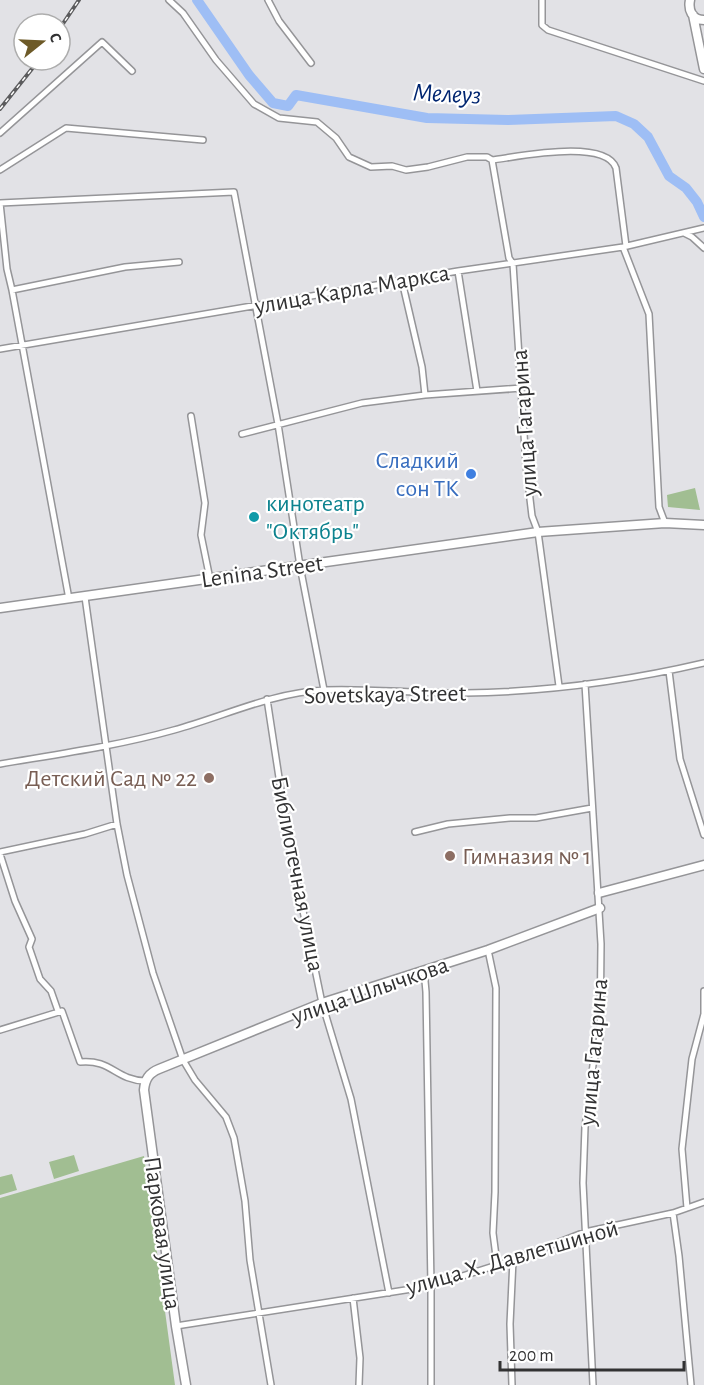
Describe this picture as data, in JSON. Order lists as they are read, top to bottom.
{
  "streets": {
    "street": [
      "улица Карла Маркса",
      "улица Гагарина",
      "Lenina Street",
      "Sovetskaya Street",
      "Библиотечная улица",
      "улица Шлычкова",
      "Парковая улица",
      "улица Х. Давлетшиной"
    ]
  },
  "crossings": [
    ["улица Карла Маркса", "улица Гагарина"],
    ["улица Гагарина", "Lenina Street"],
    ["улица Гагарина", "Sovetskaya Street"],
    ["улица Гагарина", "улица Шлычкова"],
    ["улица Гагарина", "улица Х. Давлетшиной"],
    ["Sovetskaya Street", "Библиотечная улица"],
    ["Библиотечная улица", "улица Шлычкова"],
    ["Библиотечная улица", "улица Х. Давлетшиной"],
    ["улица Шлычкова", "Парковая улица"],
    ["Парковая улица", "улица Х. Давлетшиной"]
  ],
  "water": ["Мелеуз"],
  "places": [
    "Сладкий сон ТК",
    "кинотеатр \"Октябрь\"",
    "Детский Сад № 22",
    "Гимназия № 1"
  ],
  "scale_bar": "200 m",
  "north": "right"
}
